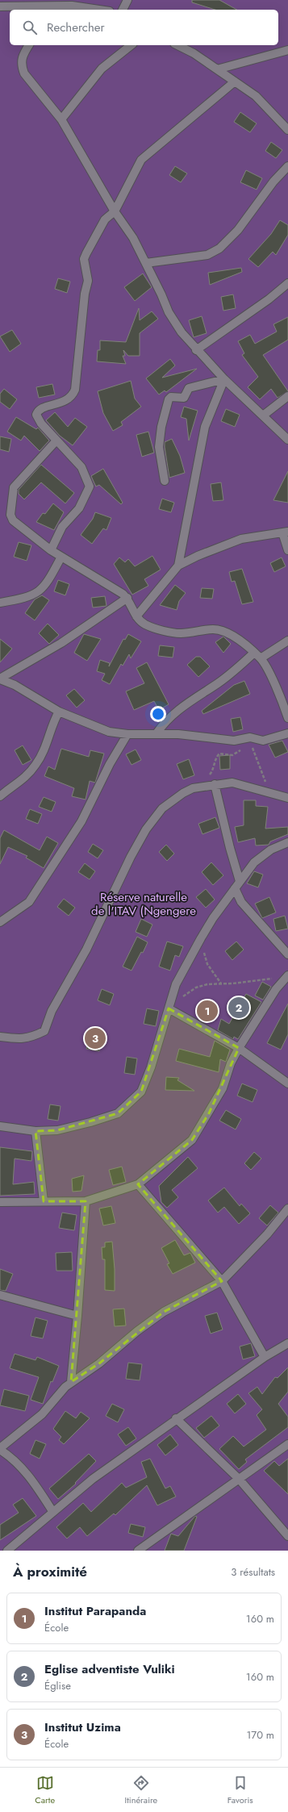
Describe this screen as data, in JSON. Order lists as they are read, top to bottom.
{
  "parks": ["Réserve naturelle de l'ITAV (Ngengere"],
  "page": {
    "search": "Rechercher",
    "pins": ["2", "1", "3"],
    "heading": ["À proximité", "3 résultats"],
    "list": [
      {
        "mark": "1",
        "name": "Institut Parapanda",
        "note": "École",
        "value": "160 m"
      },
      {
        "mark": "2",
        "name": "Eglise adventiste Vuliki",
        "note": "Église",
        "value": "160 m"
      },
      {
        "mark": "3",
        "name": "Institut Uzima",
        "note": "École",
        "value": "170 m"
      }
    ],
    "nav": ["Carte", "Itinéraire", "Favoris"]
  }
}
